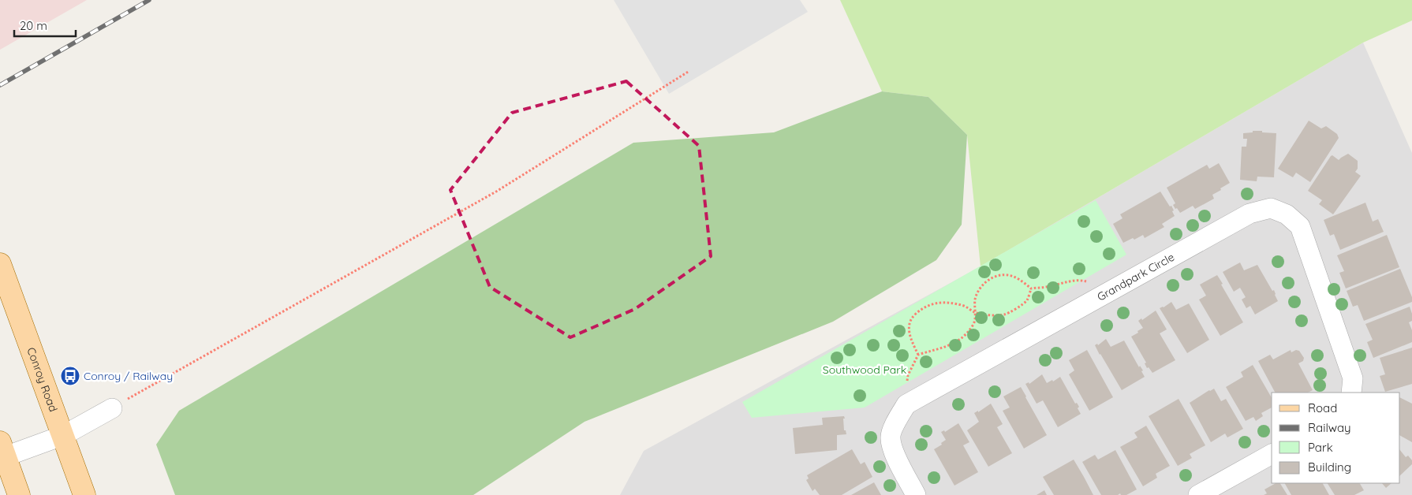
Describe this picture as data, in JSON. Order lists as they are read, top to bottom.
{
  "streets": {
    "main road": ["Conroy Road"],
    "street": ["Grandpark Circle"]
  },
  "parks": ["Southwood Park"],
  "places": {
    "bus stop": ["Conroy / Railway"]
  },
  "legend": [
    "Road",
    "Railway",
    "Park",
    "Building"
  ],
  "scale_bar": "20 m"
}
